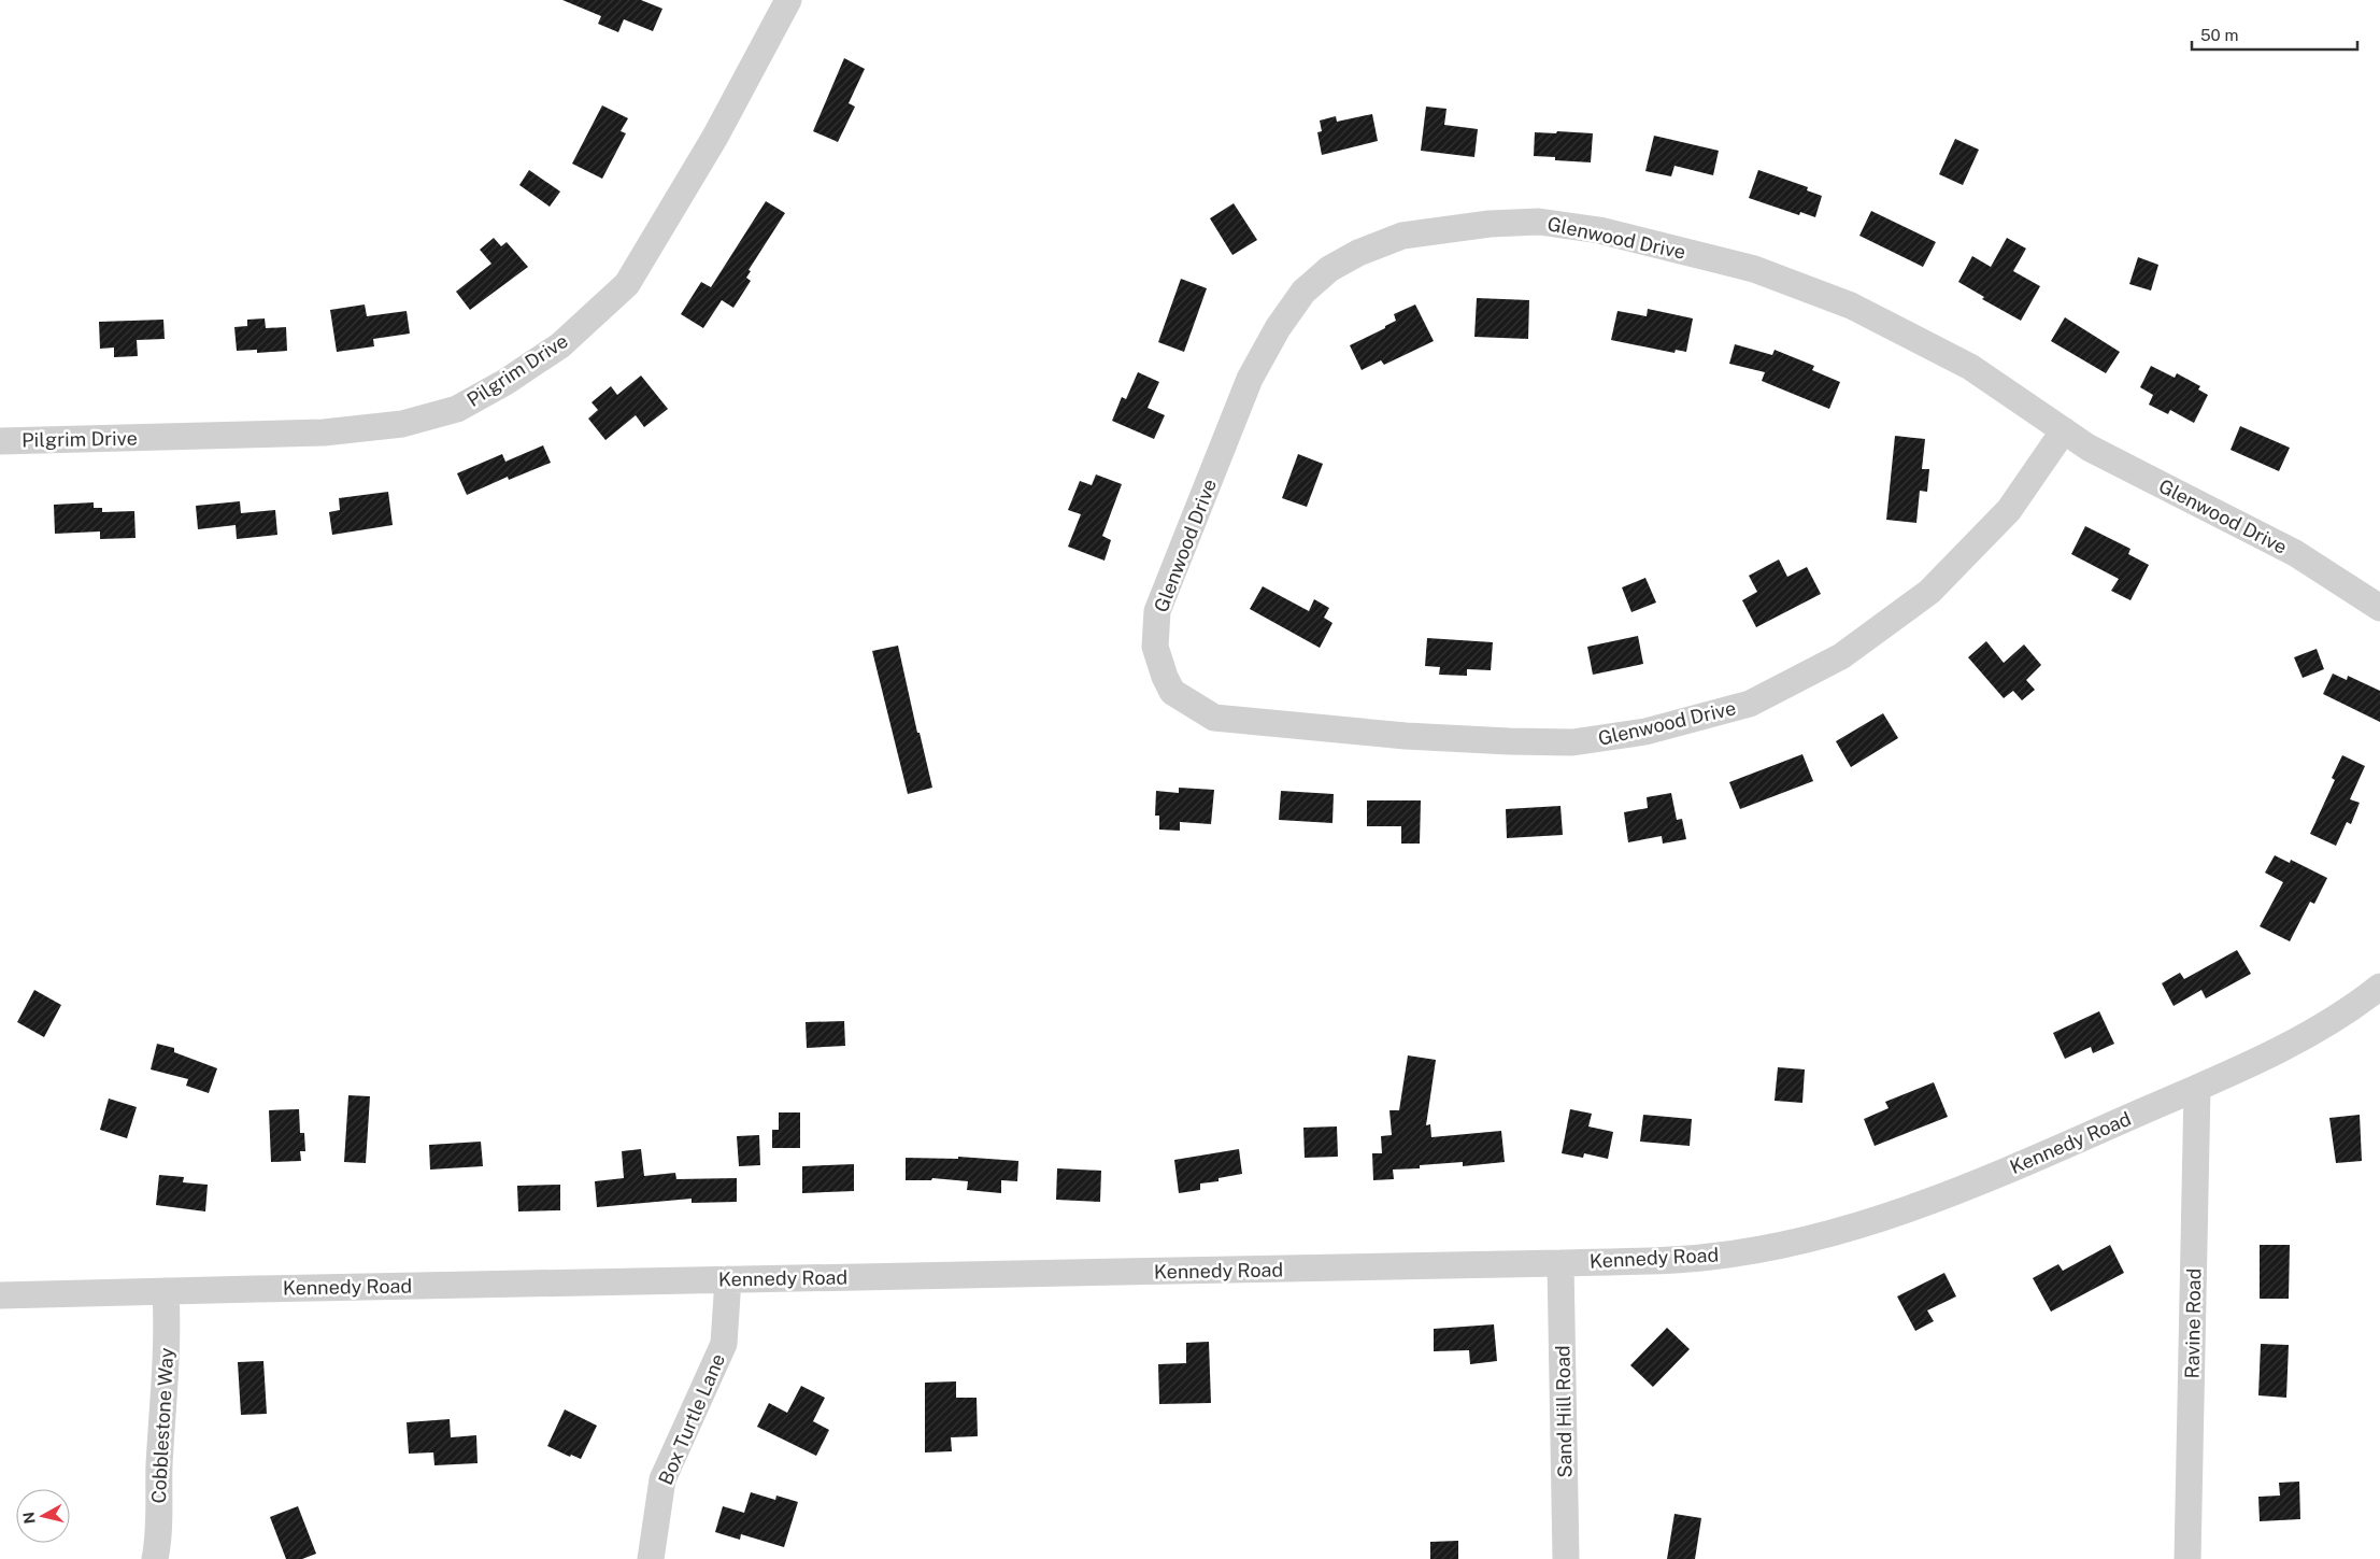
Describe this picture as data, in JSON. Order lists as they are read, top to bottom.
{
  "streets": {
    "street": [
      "Glenwood Drive",
      "Pilgrim Drive",
      "Kennedy Road",
      "Ravine Road",
      "Sand Hill Road",
      "Box Turtle Lane",
      "Cobblestone Way"
    ]
  },
  "crossings": [
    ["Kennedy Road", "Ravine Road"],
    ["Kennedy Road", "Sand Hill Road"],
    ["Kennedy Road", "Box Turtle Lane"],
    ["Kennedy Road", "Cobblestone Way"]
  ],
  "scale_bar": "50 m",
  "north": "left"
}
